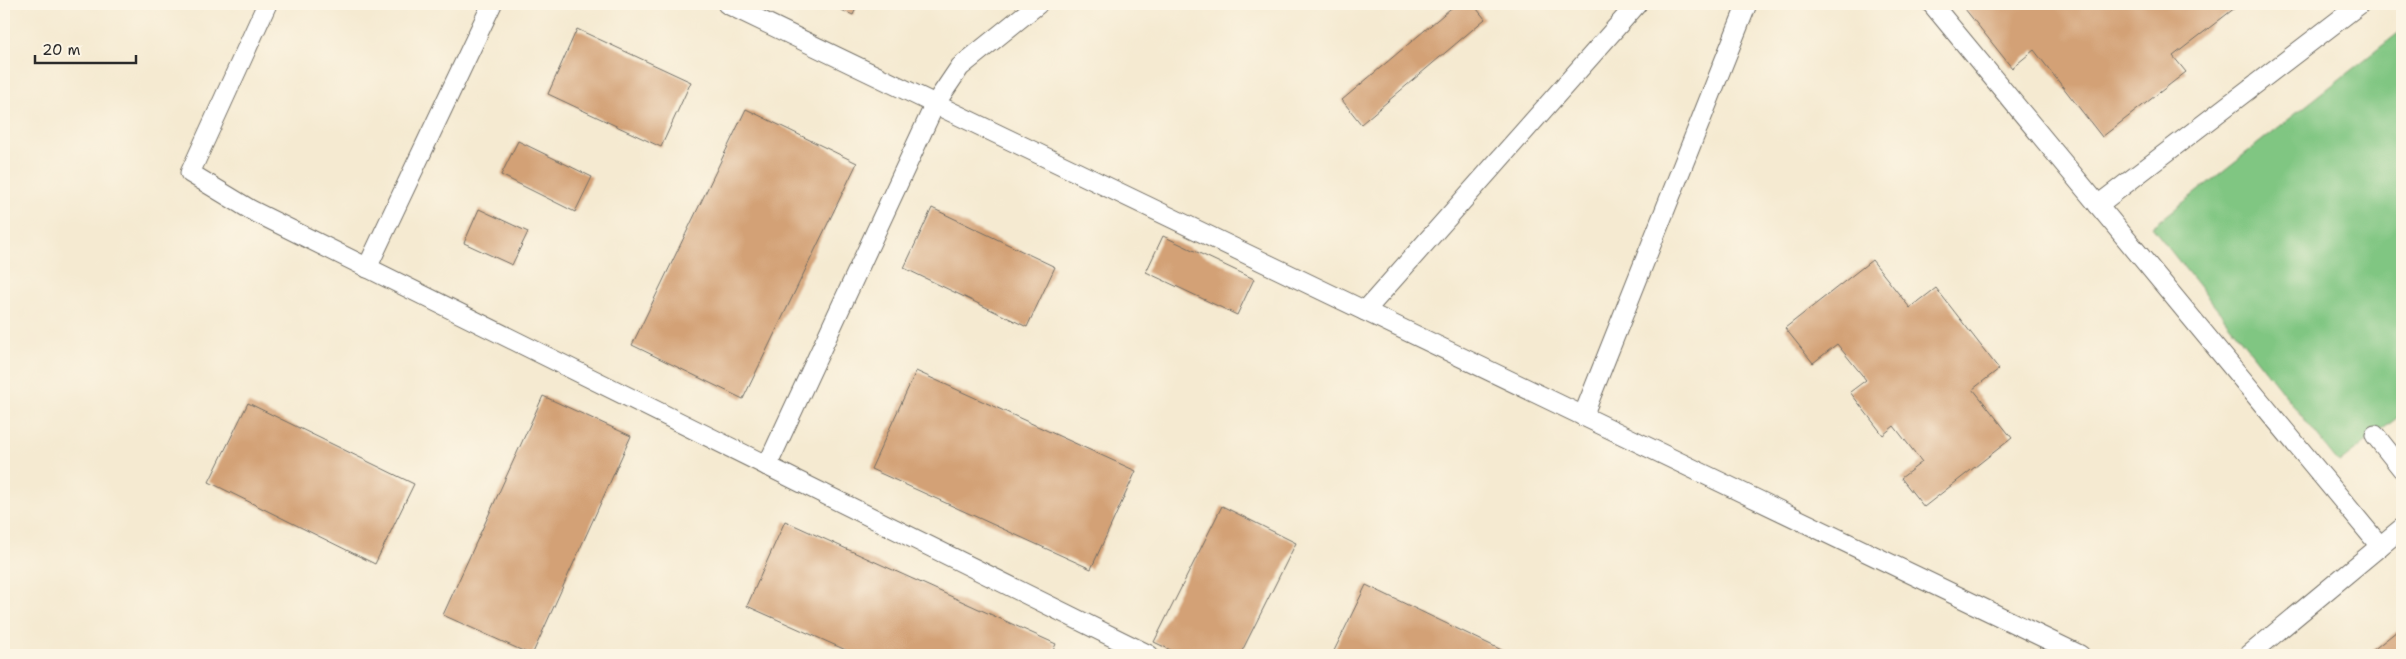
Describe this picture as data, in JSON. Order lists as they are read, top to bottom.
{
  "scale_bar": "20 m"
}
